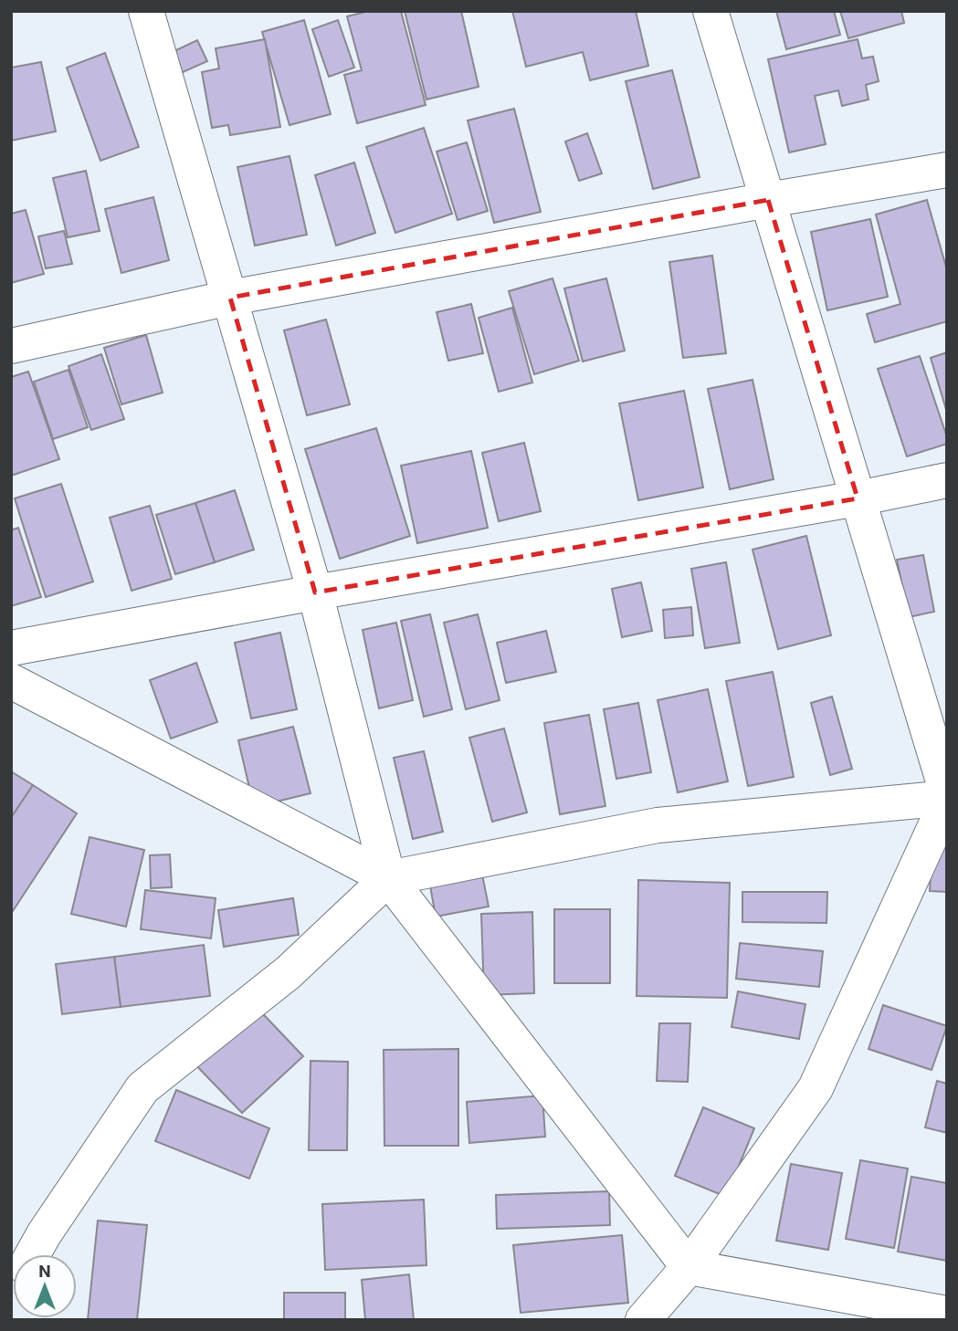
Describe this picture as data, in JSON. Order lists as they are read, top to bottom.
{
  "north": "top"
}
